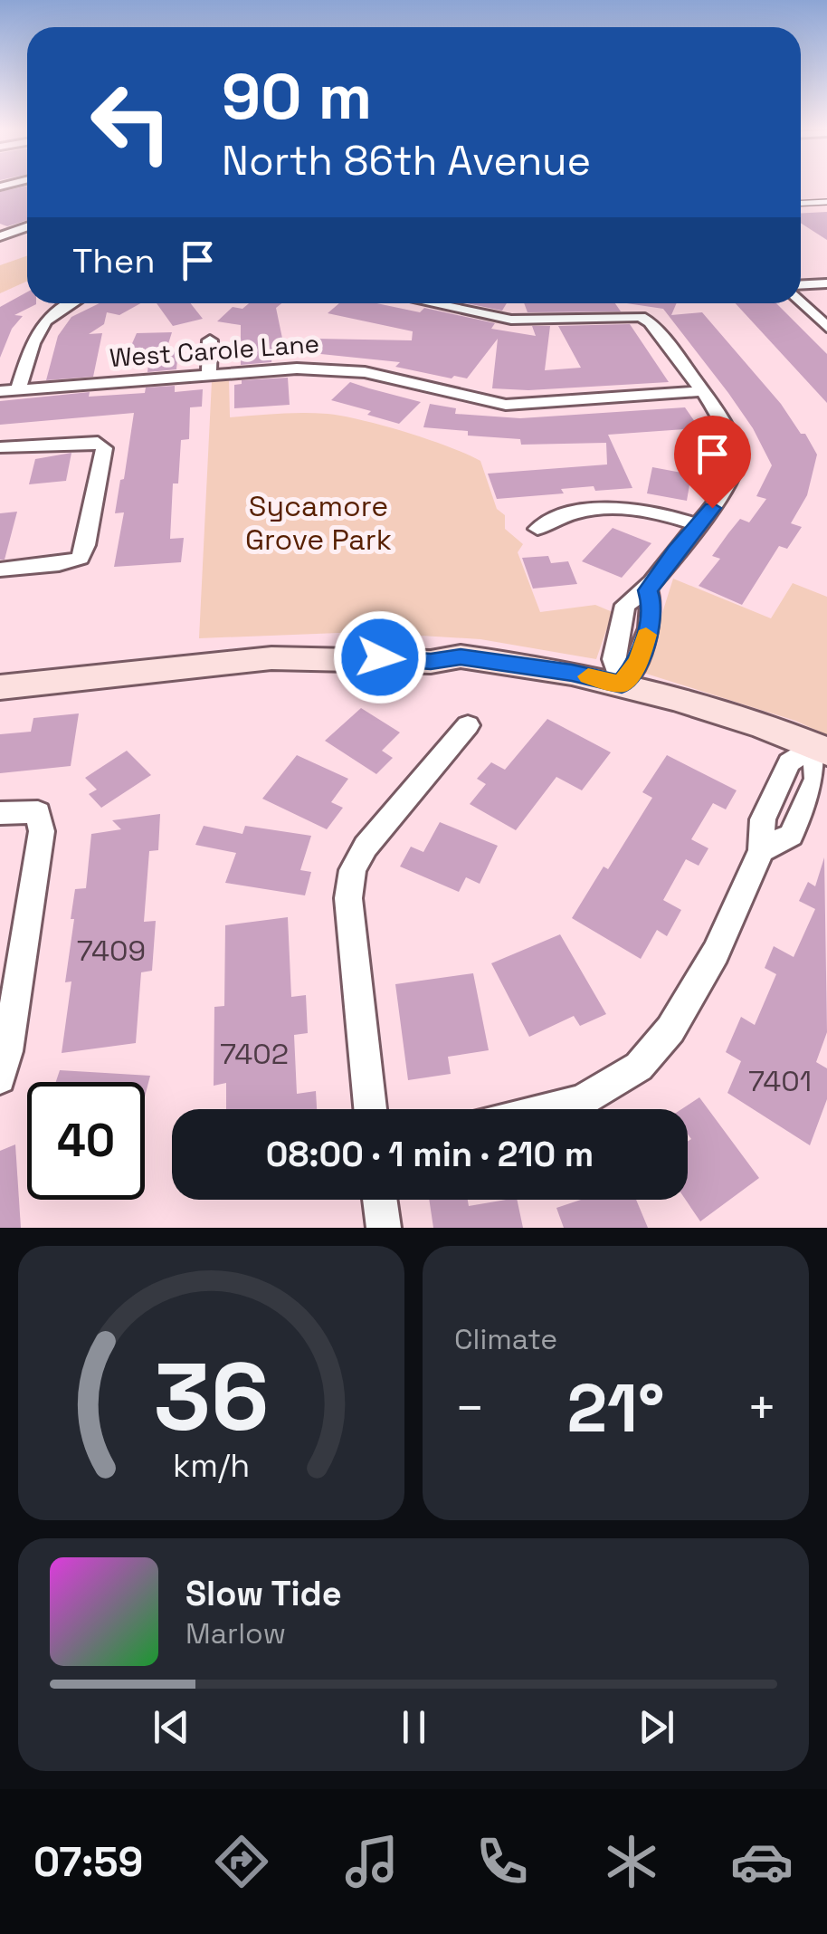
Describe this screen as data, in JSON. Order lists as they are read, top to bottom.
{
  "streets": {
    "street": ["West Carole Lane"]
  },
  "parks": ["Sycamore Grove Park"],
  "house_numbers": ["7409", "7402", "7401"],
  "page": {
    "turn": ["90 m", "North 86th Avenue"],
    "then": "Then",
    "limit": "40",
    "trip": "08:00 · 1 min · 210 m",
    "tile": "Climate",
    "heat": ["−", "21°", "+"],
    "song": ["Slow Tide", "Marlow"],
    "tabs": "07:59",
    "gauge": ["36", "km/h"]
  }
}
